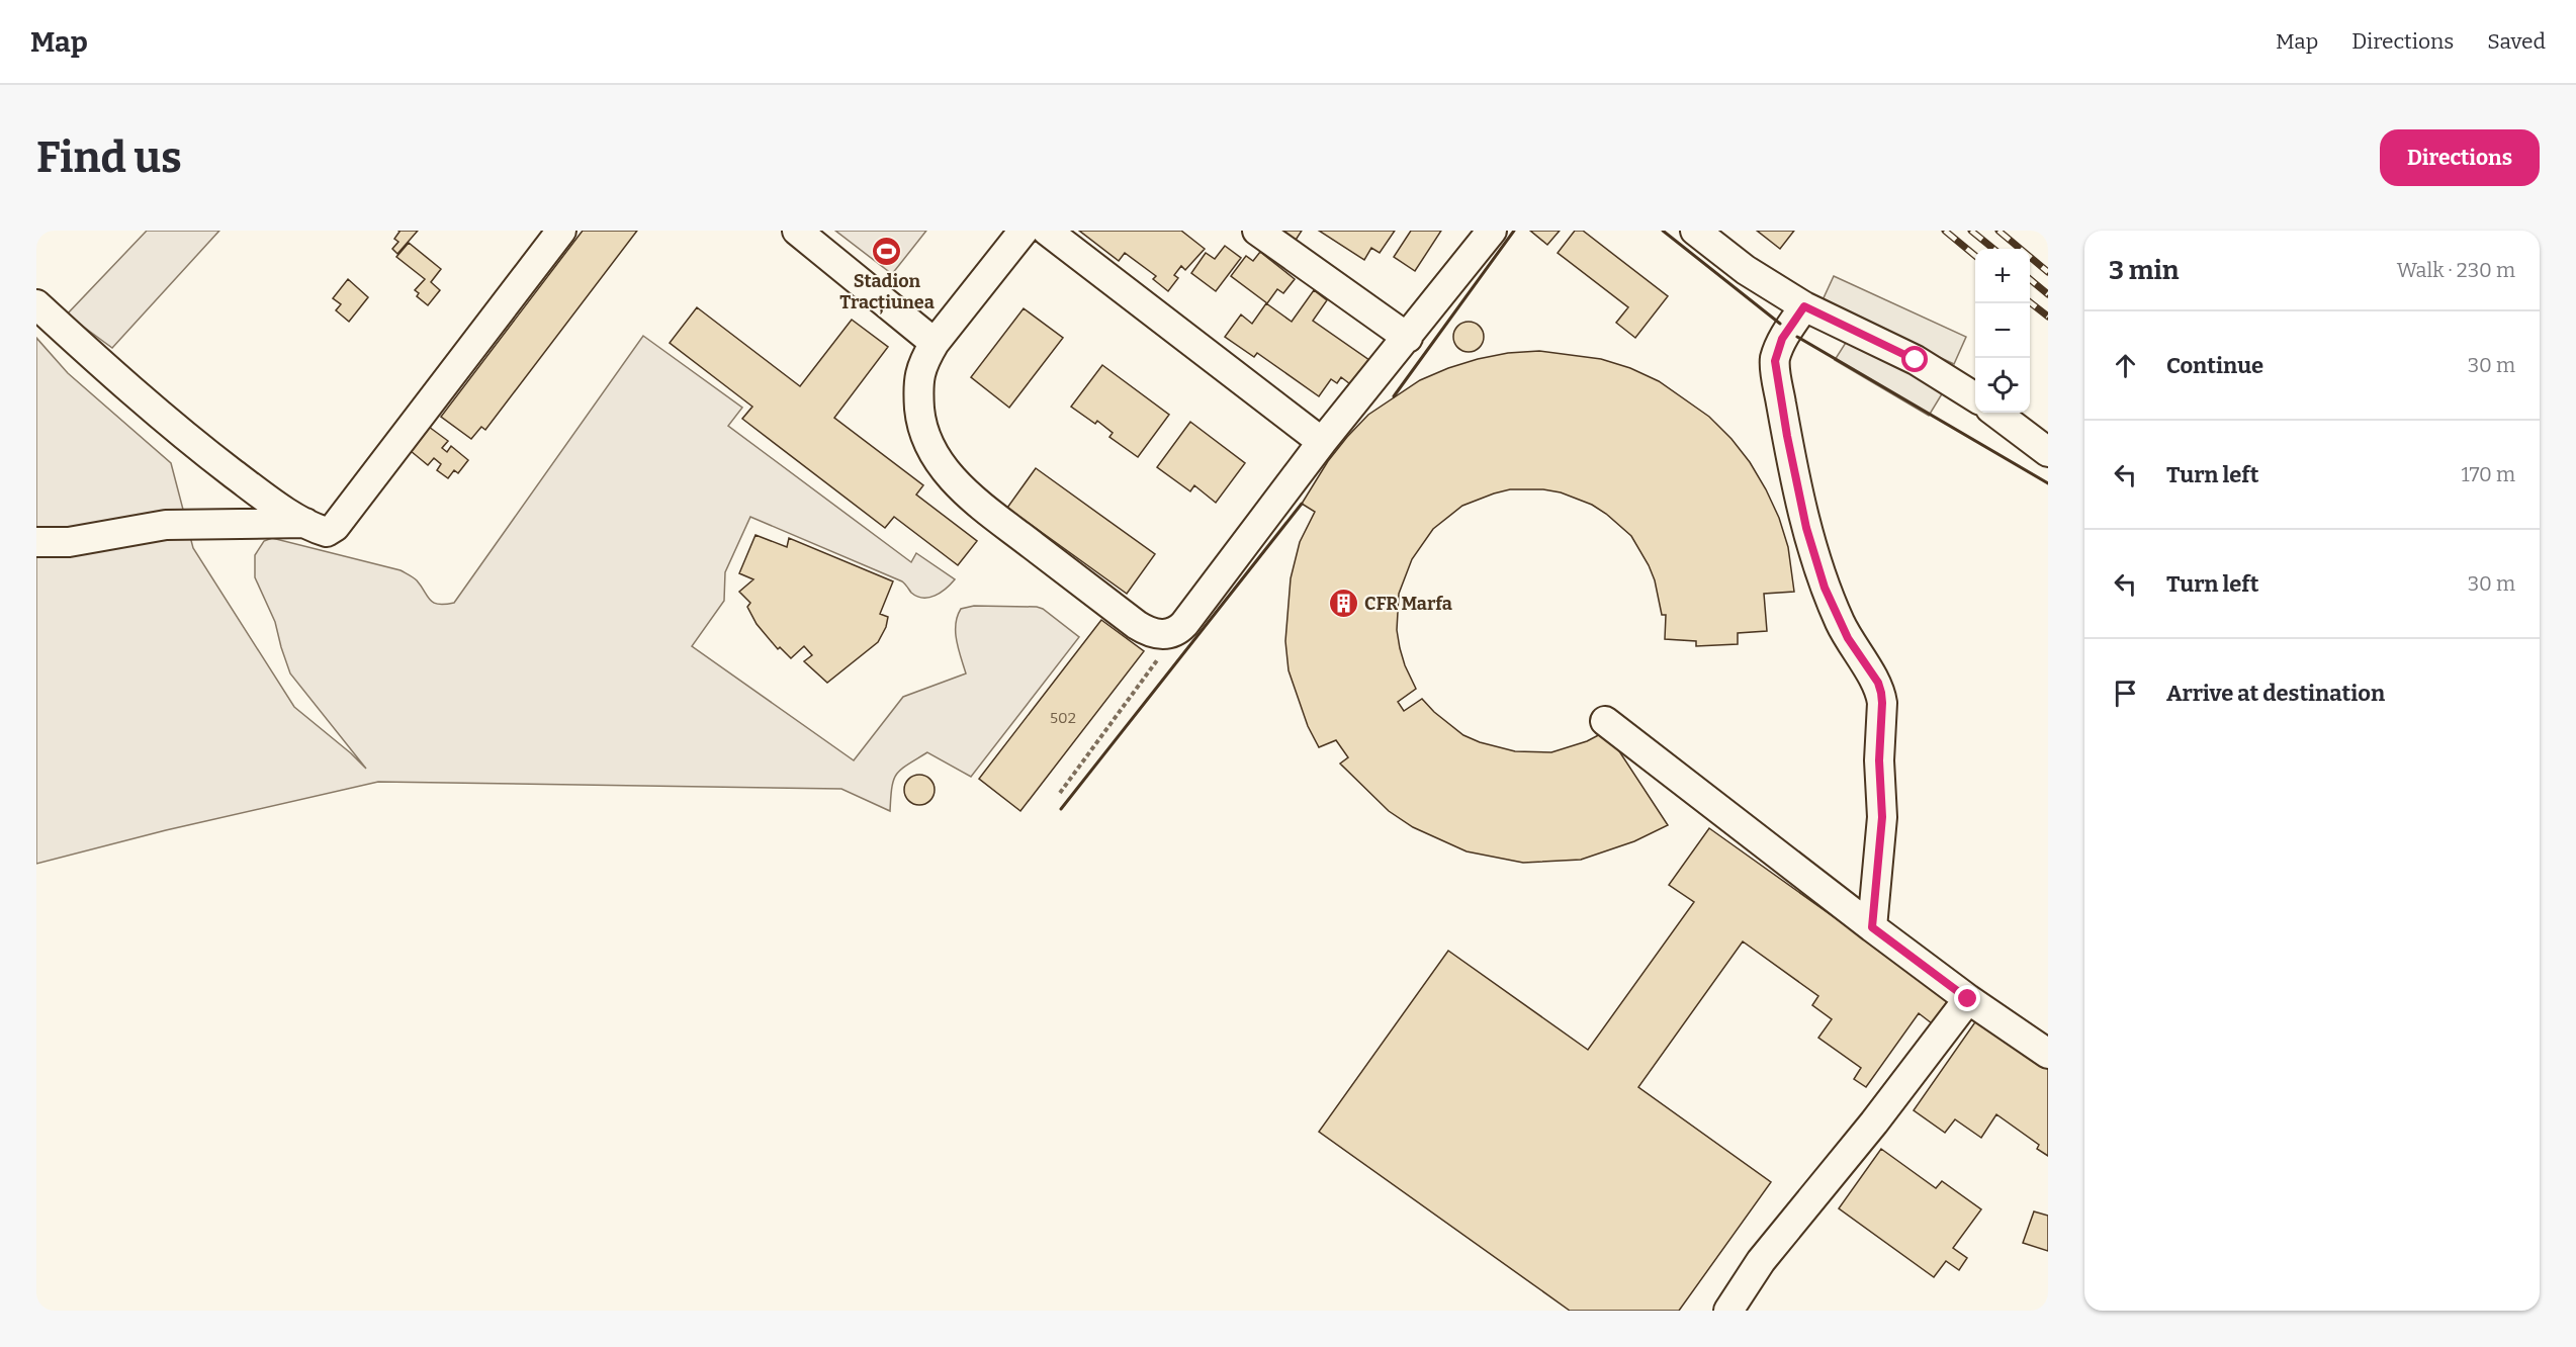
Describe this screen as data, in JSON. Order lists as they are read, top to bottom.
{
  "places": {
    "sports": ["Stadion Tracțiunea"],
    "building": ["CFR Marfa"]
  },
  "house_numbers": ["502"],
  "page": {
    "header": "Map",
    "nav": ["Map", "Directions", "Saved"],
    "buttons": "Directions",
    "title": "Find us",
    "heading": ["3 min", "Walk · 230 m"],
    "map_buttons": ["+", "−"],
    "list": [
      ["Continue", "30 m"],
      ["Turn left", "170 m"],
      ["Turn left", "30 m"],
      "Arrive at destination"
    ]
  }
}
